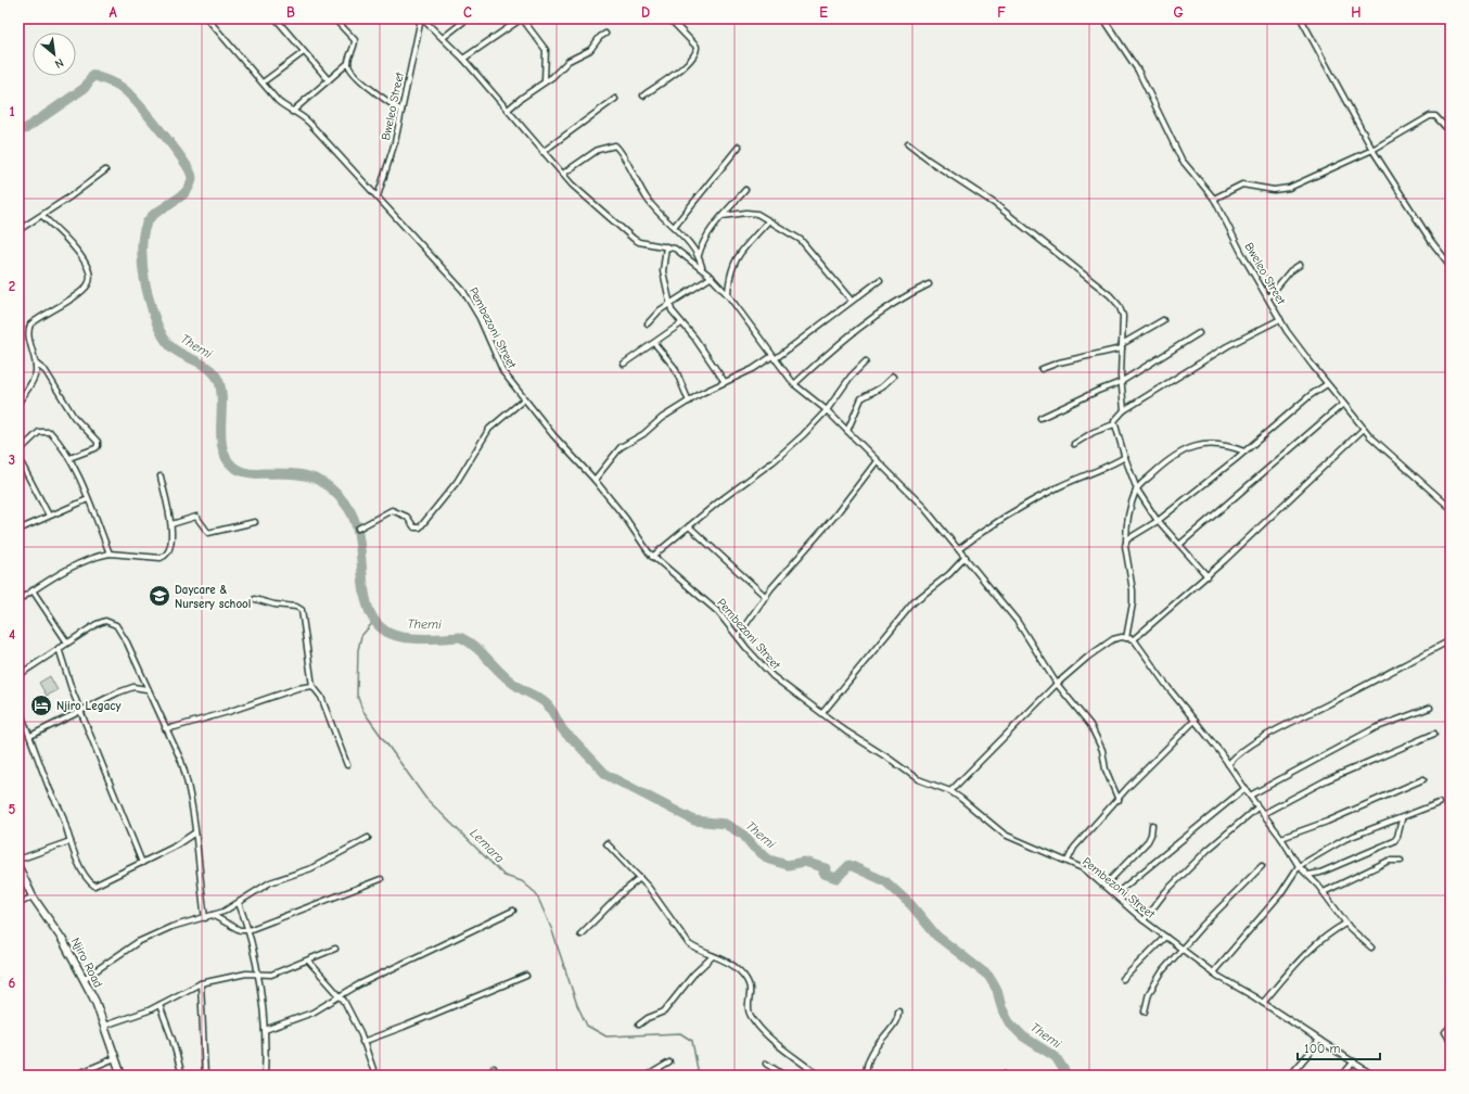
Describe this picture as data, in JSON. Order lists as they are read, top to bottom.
{
  "streets": {
    "street": ["Bweleo Street", "Pembezoni Street", "Njiro Road"]
  },
  "crossings": [
    ["Bweleo Street", "Pembezoni Street"]
  ],
  "water": ["Themi", "Lemara"],
  "places": {
    "school or university": ["Daycare & Nursery school"],
    "hotel": ["Njiro Legacy"]
  },
  "scale_bar": "100 m",
  "north": "bottom right",
  "grid": {
    "columns": [
      "A",
      "B",
      "C",
      "D",
      "E",
      "F",
      "G",
      "H"
    ],
    "rows": [
      "1",
      "2",
      "3",
      "4",
      "5",
      "6"
    ]
  }
}
